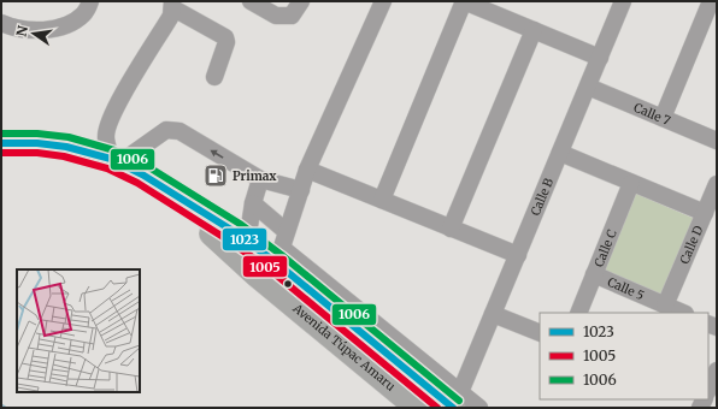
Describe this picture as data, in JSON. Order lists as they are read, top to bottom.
{
  "streets": {
    "highway": ["Avenida Túpac Amaru"],
    "street": [
      "Calle 7",
      "Calle B",
      "Calle D",
      "Calle C",
      "Calle 5"
    ]
  },
  "crossings": [
    ["Calle 7", "Calle B"],
    ["Calle B", "Avenida Túpac Amaru"],
    ["Calle D", "Calle 5"],
    ["Calle C", "Calle 5"]
  ],
  "places": {
    "fuel station": ["Primax"]
  },
  "lines": ["transit line 1006", "transit line 1023", "transit line 1005"],
  "legend": ["1023", "1005", "1006"],
  "north": "left"
}
